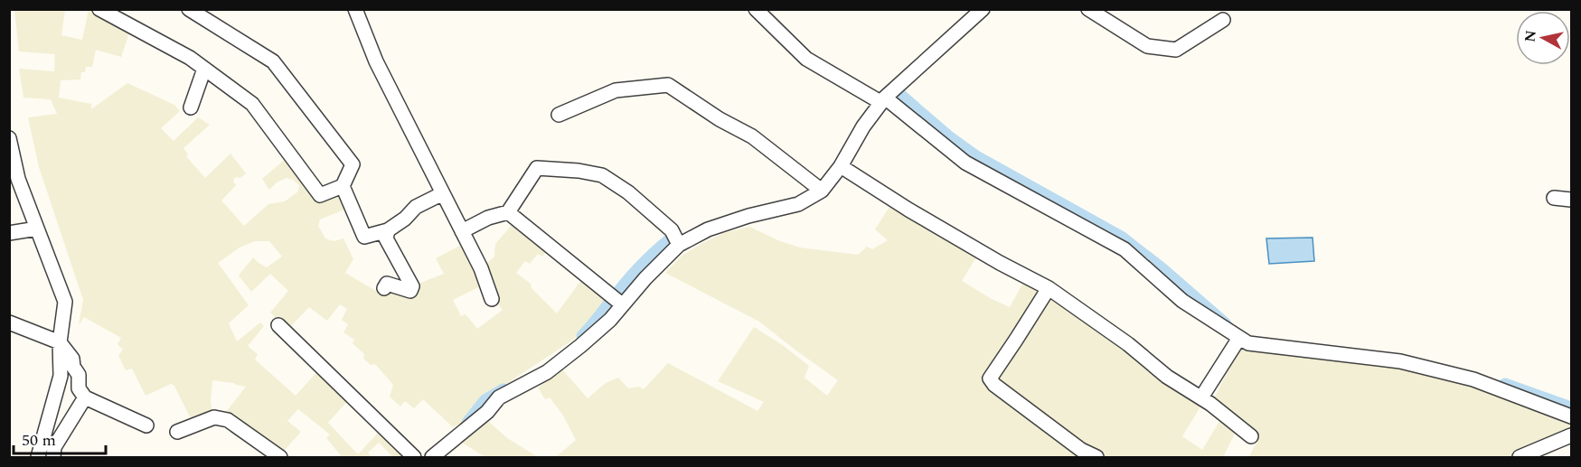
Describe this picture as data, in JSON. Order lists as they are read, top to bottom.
{
  "scale_bar": "50 m",
  "north": "left"
}
